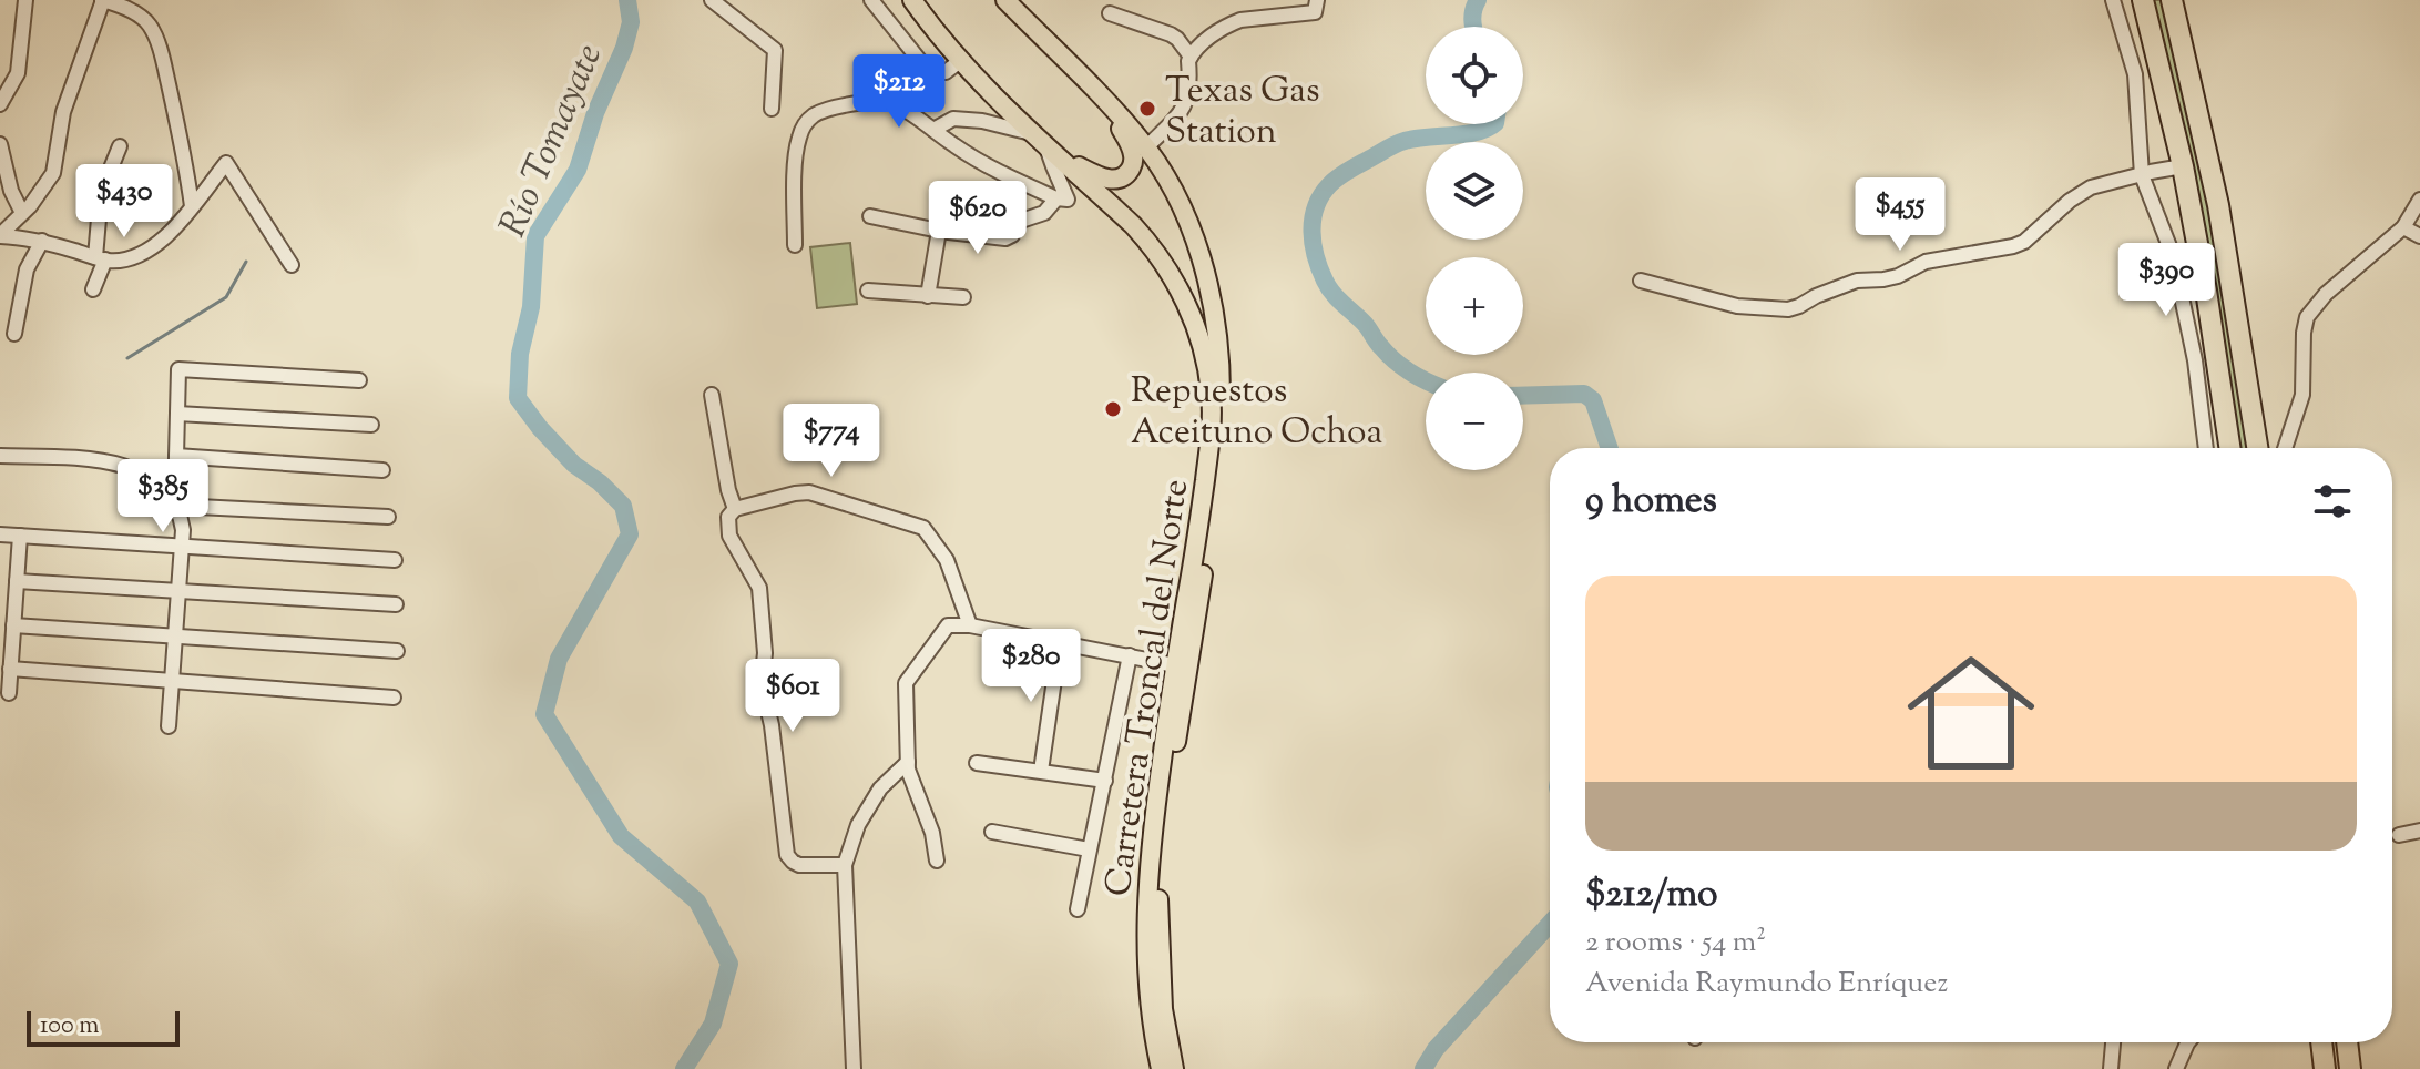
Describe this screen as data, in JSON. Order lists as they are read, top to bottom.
{
  "streets": {
    "main road": ["Carretera Troncal del Norte"]
  },
  "water": ["Río Tomayate"],
  "places": ["Texas Gas Station", "Repuestos Aceituno Ochoa"],
  "scale_bar": "100 m",
  "page": {
    "map_buttons": ["+", "−"],
    "price": [
      "$212",
      "$430",
      "$455",
      "$620",
      "$390",
      "$774",
      "$385",
      "$280",
      "$601"
    ],
    "heading": "9 homes",
    "list": [
      {
        "name": "$212/mo",
        "note": "2 rooms · 54 m² · Avenida Raymundo Enríquez"
      }
    ],
    "scale": "100 m"
  }
}
